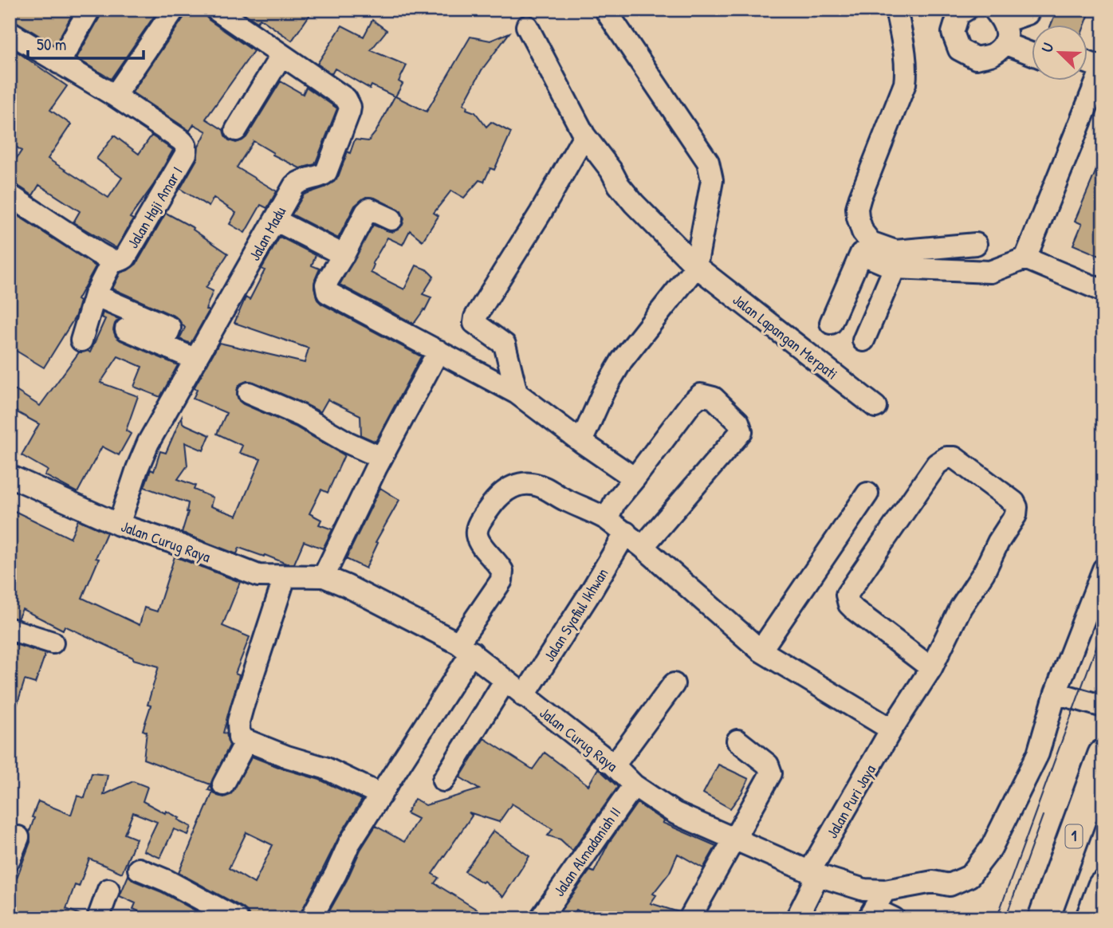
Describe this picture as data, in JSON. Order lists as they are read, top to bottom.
{
  "streets": {
    "highway": ["1"],
    "street": [
      "Jalan Haji Amar I",
      "Jalan Madu",
      "Jalan Lapangan Merpati",
      "Jalan Curug Raya",
      "Jalan Syafiul Ikhwan",
      "Jalan Puri Jaya",
      "Jalan Almadaniah II"
    ]
  },
  "crossings": [
    ["Jalan Madu", "Jalan Curug Raya"],
    ["Jalan Curug Raya", "Jalan Syafiul Ikhwan"],
    ["Jalan Curug Raya", "Jalan Puri Jaya"],
    ["Jalan Curug Raya", "Jalan Almadaniah II"]
  ],
  "scale_bar": "50 m",
  "north": "top left"
}
